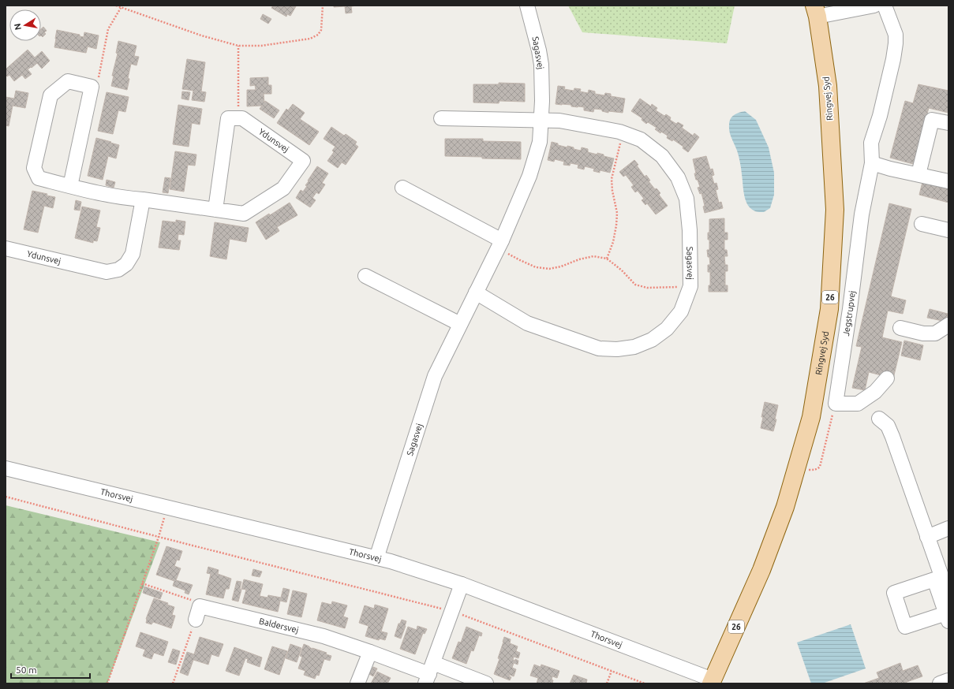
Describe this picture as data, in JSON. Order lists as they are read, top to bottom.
{
  "streets": {
    "main road": ["Ringvej Syd", "26"],
    "street": [
      "Sagasvej",
      "Ydunsvej",
      "Jegstrupvej",
      "Thorsvej",
      "Baldersvej"
    ]
  },
  "crossings": [
    ["Sagasvej", "Thorsvej"],
    ["Ringvej Syd", "Thorsvej"]
  ],
  "scale_bar": "50 m",
  "north": "left"
}
